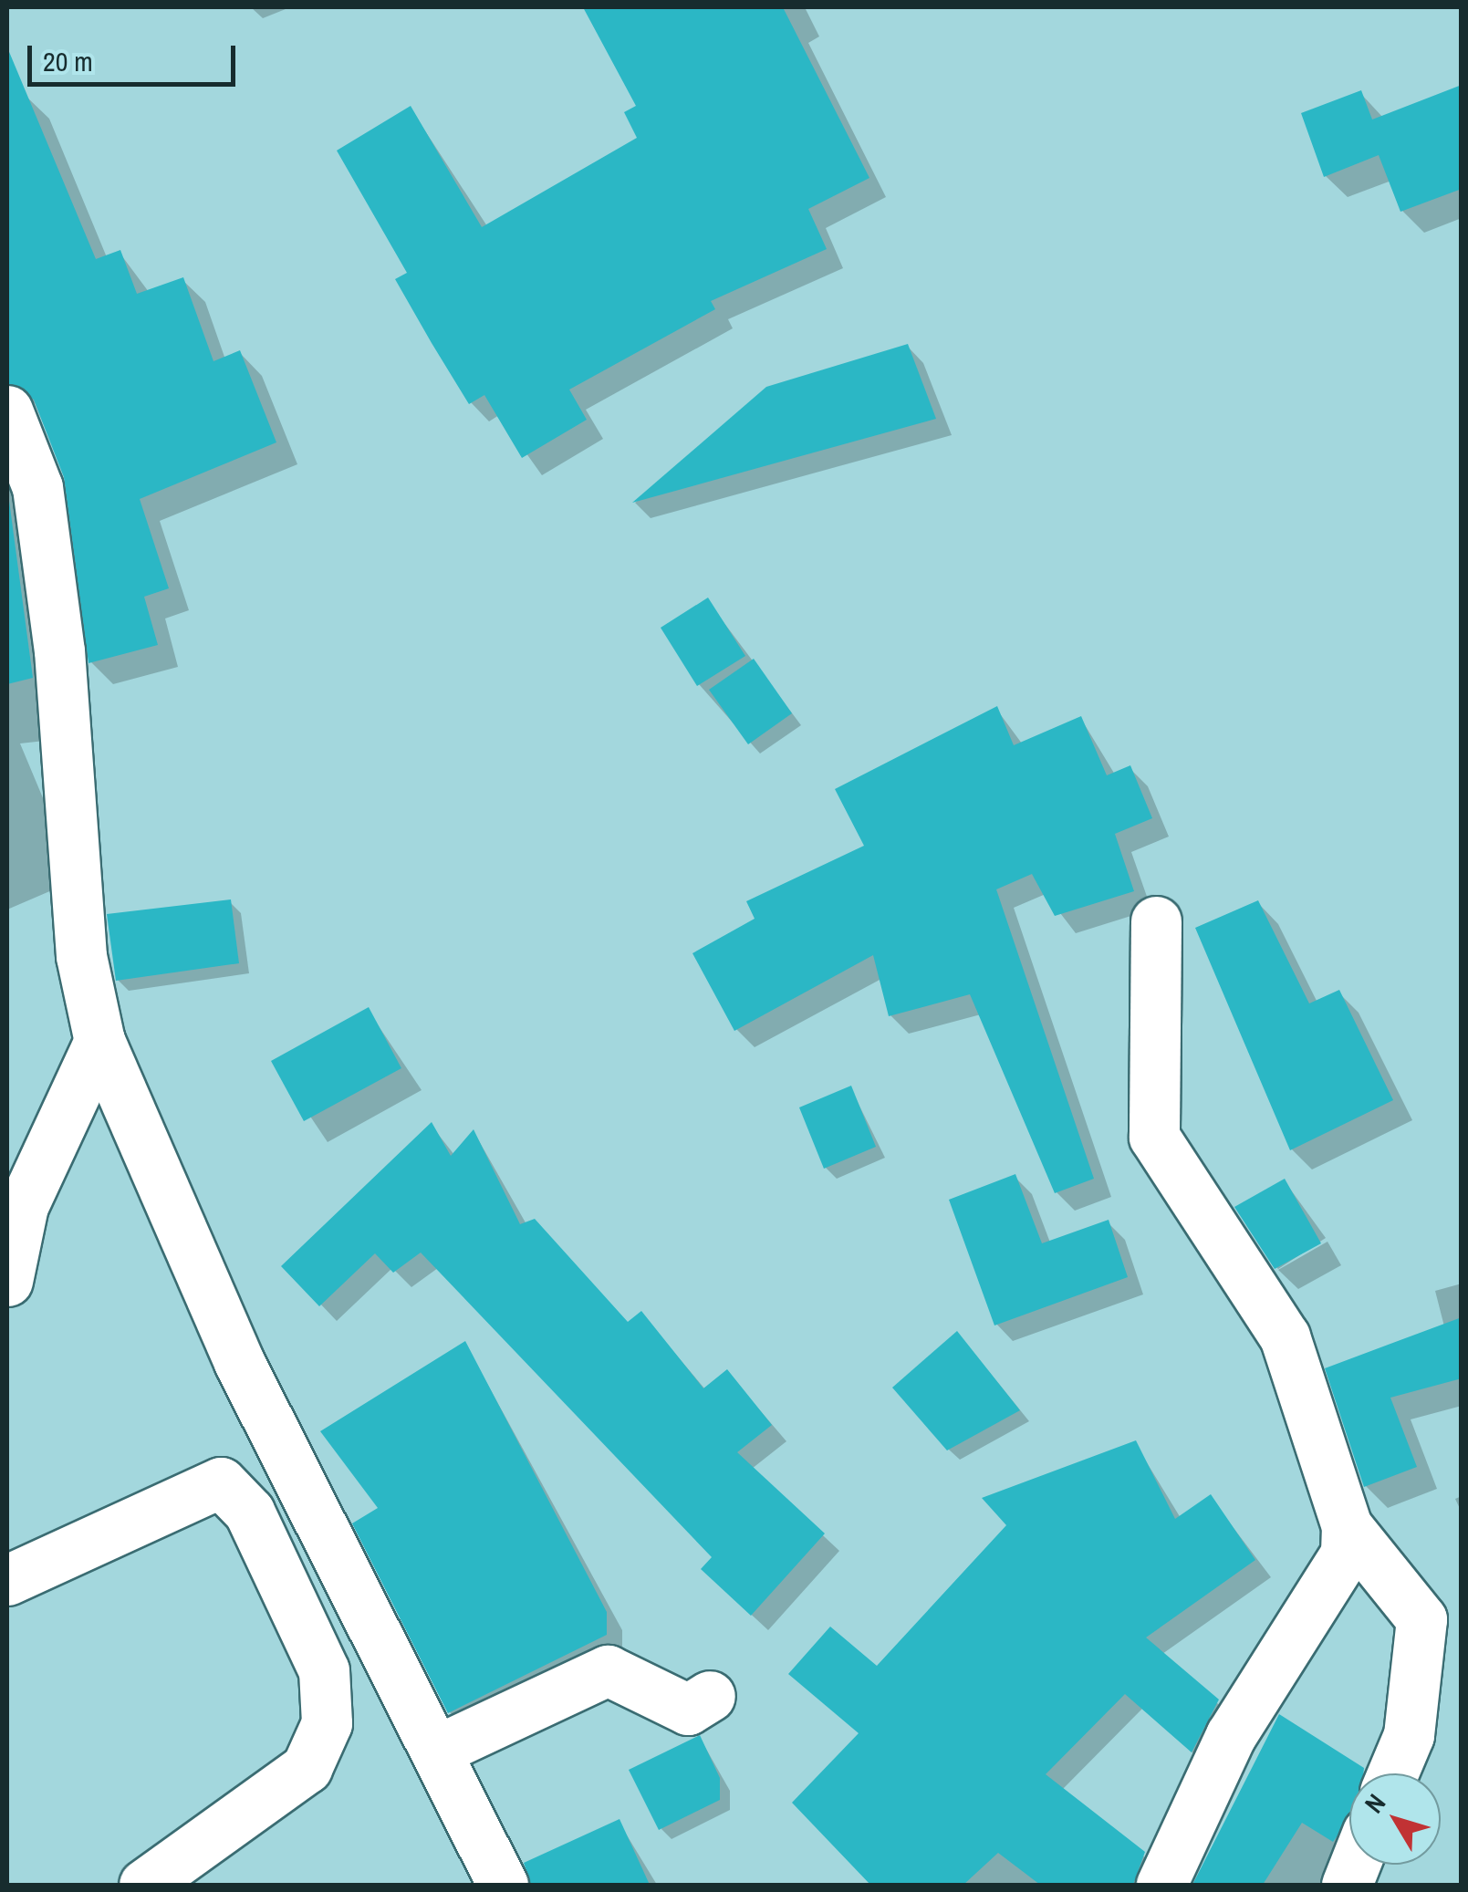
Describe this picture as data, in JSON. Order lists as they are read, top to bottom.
{
  "scale_bar": "20 m",
  "north": "top left"
}
